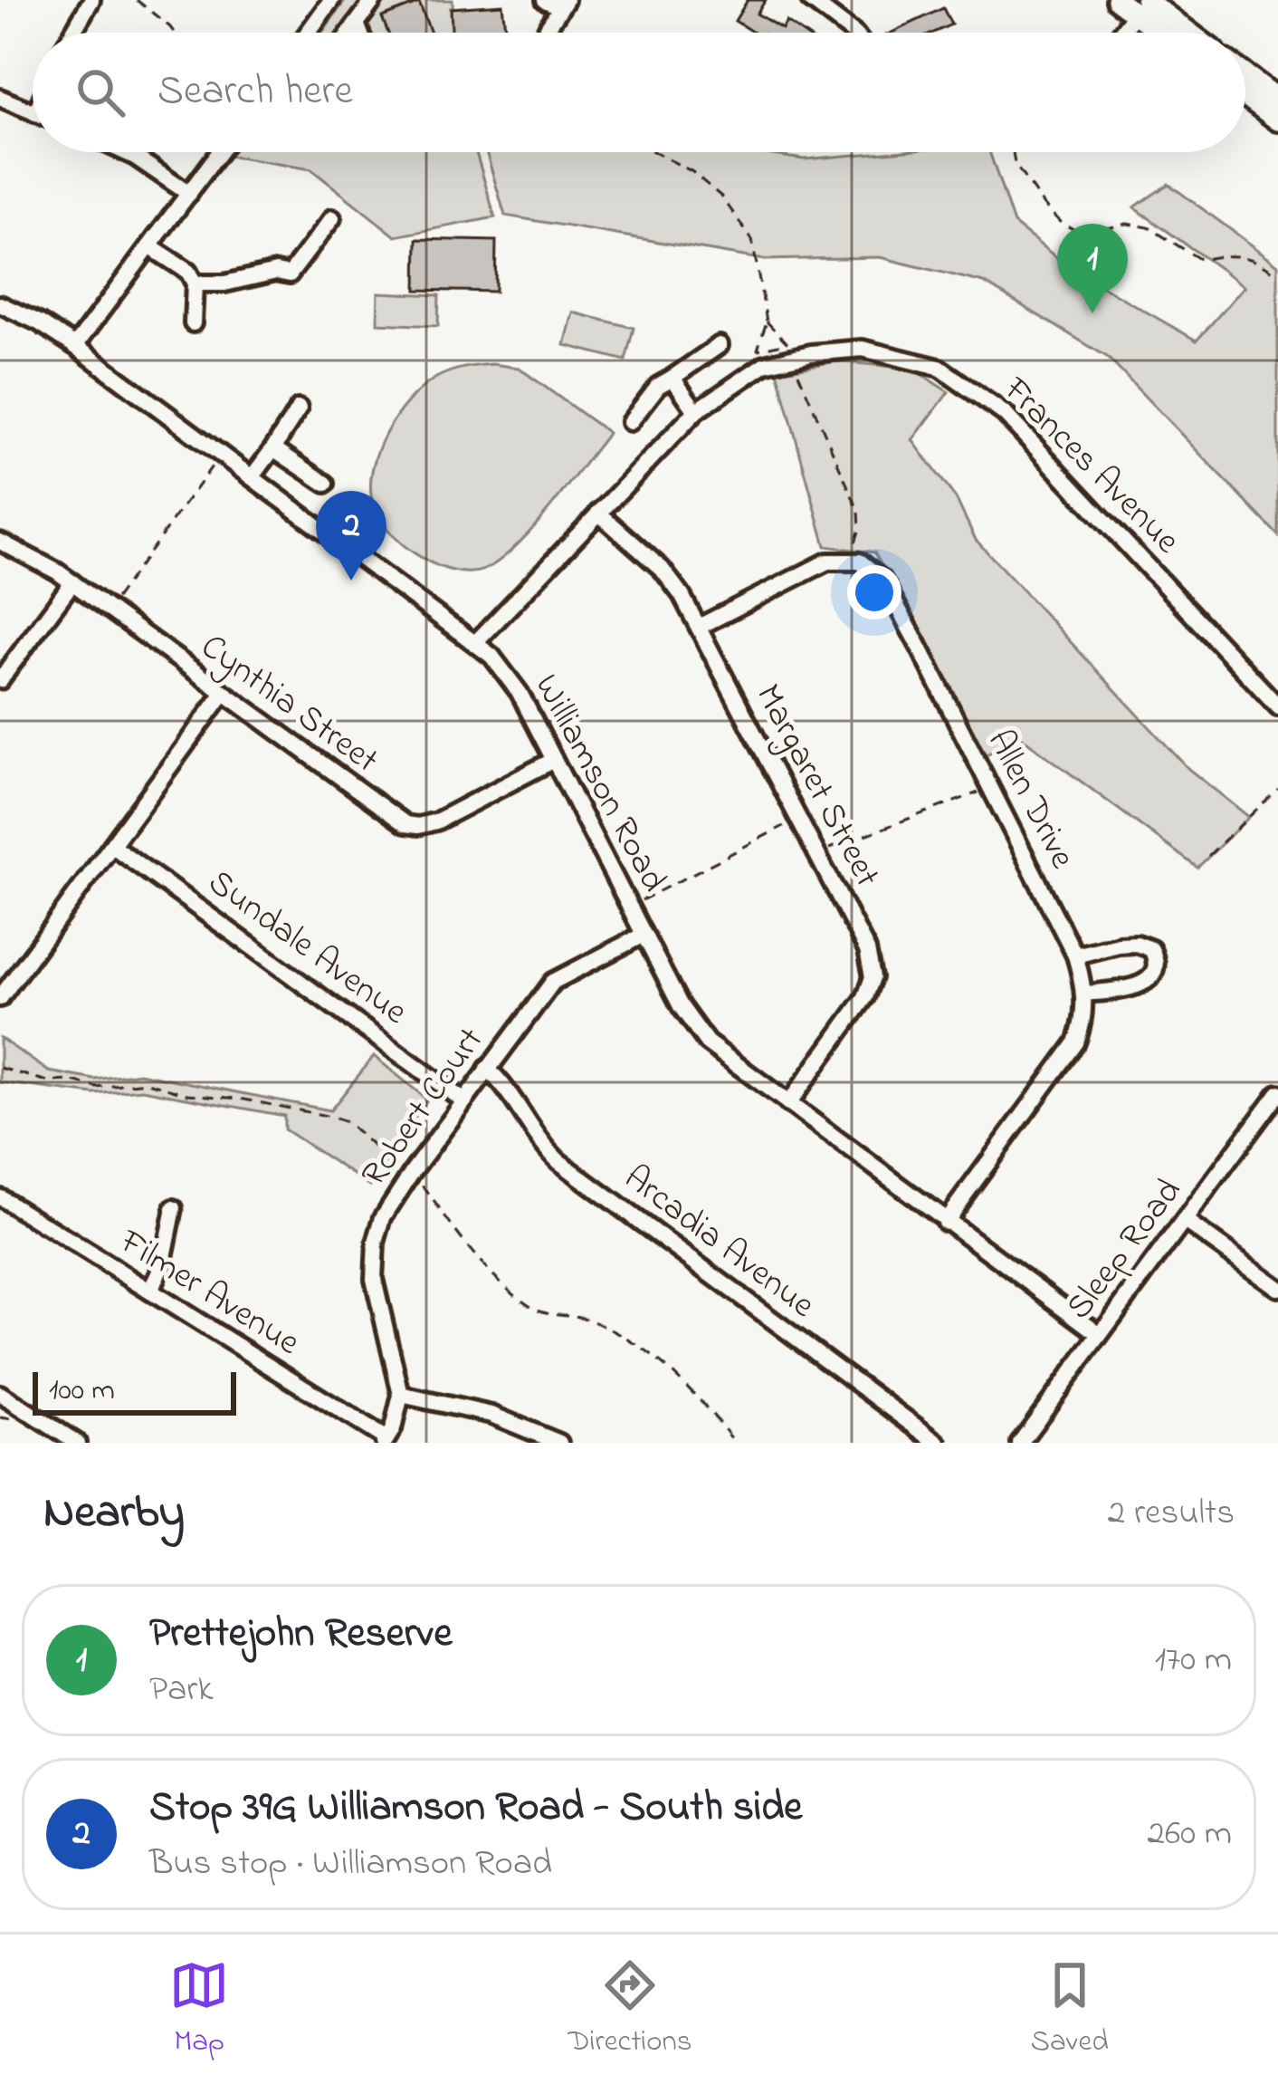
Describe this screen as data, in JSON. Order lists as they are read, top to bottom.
{
  "streets": {
    "street": [
      "Frances Avenue",
      "Cynthia Street",
      "Williamson Road",
      "Margaret Street",
      "Allen Drive",
      "Sundale Avenue",
      "Robert Court",
      "Arcadia Avenue",
      "Sleep Road",
      "Filmer Avenue"
    ]
  },
  "crossings": [
    ["Frances Avenue", "Williamson Road"],
    ["Frances Avenue", "Margaret Street"],
    ["Cynthia Street", "Williamson Road"],
    ["Williamson Road", "Margaret Street"],
    ["Williamson Road", "Allen Drive"],
    ["Williamson Road", "Robert Court"],
    ["Williamson Road", "Sleep Road"],
    ["Margaret Street", "Allen Drive"],
    ["Sundale Avenue", "Robert Court"],
    ["Robert Court", "Arcadia Avenue"]
  ],
  "scale_bar": "100 m",
  "page": {
    "search": "Search here",
    "pins": ["1", "2"],
    "scale": "100 m",
    "heading": ["Nearby", "2 results"],
    "list": [
      {
        "mark": "1",
        "name": "Prettejohn Reserve",
        "note": "Park",
        "value": "170 m"
      },
      {
        "mark": "2",
        "name": "Stop 39G Williamson Road - South side",
        "note": "Bus stop · Williamson Road",
        "value": "260 m"
      }
    ],
    "nav": ["Map", "Directions", "Saved"]
  }
}
